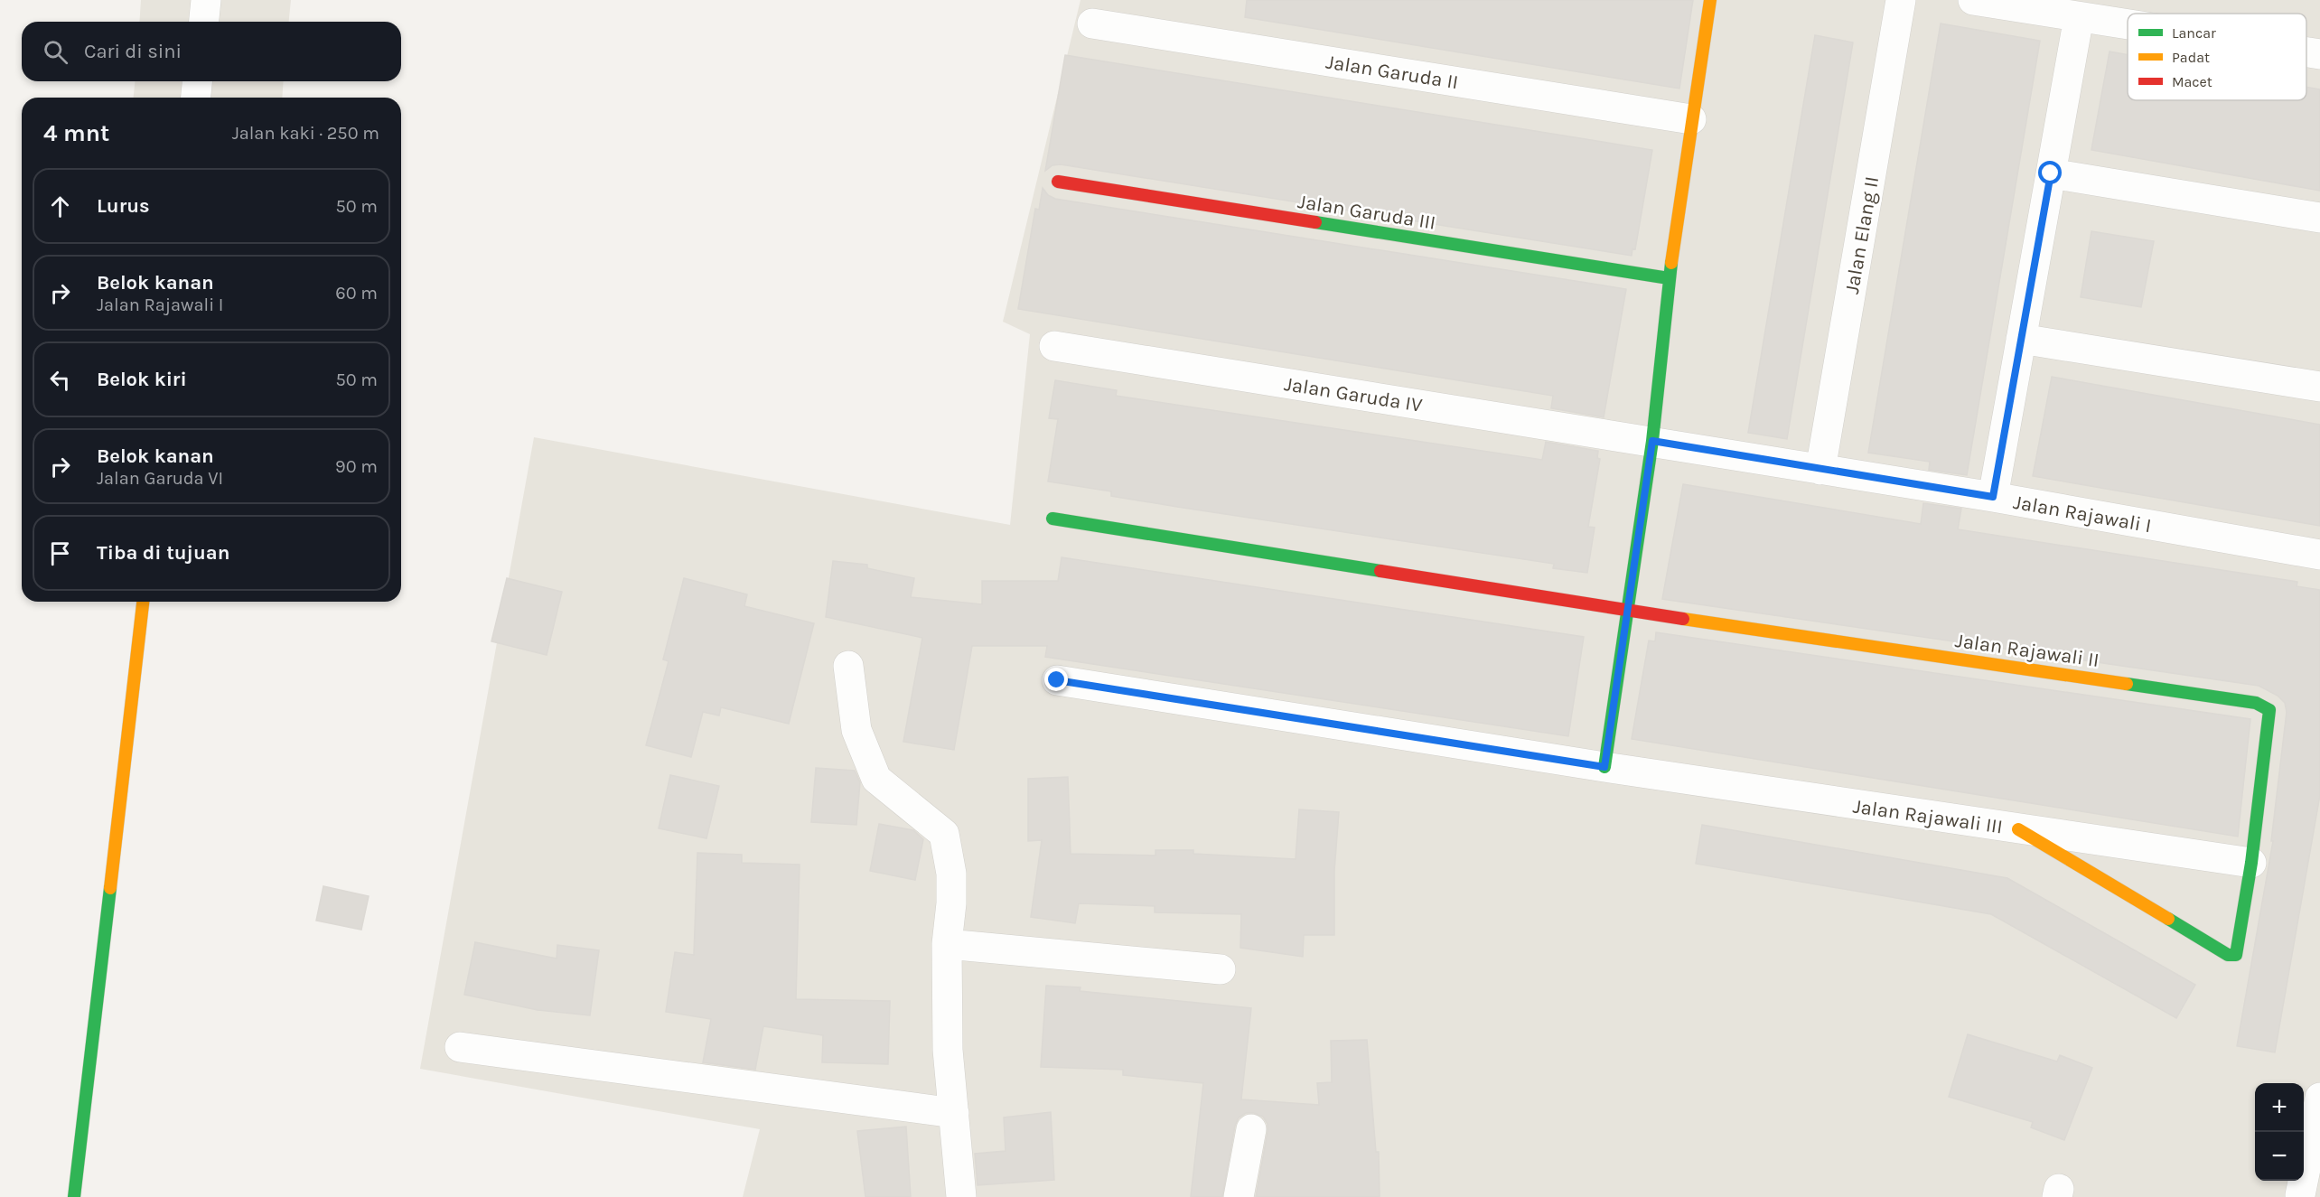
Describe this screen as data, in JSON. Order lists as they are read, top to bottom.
{
  "streets": {
    "street": [
      "Jalan Garuda II",
      "Jalan Garuda III",
      "Jalan Elang II",
      "Jalan Garuda IV",
      "Jalan Rajawali I",
      "Jalan Rajawali II",
      "Jalan Rajawali III"
    ]
  },
  "crossings": [
    ["Jalan Elang II", "Jalan Rajawali I"],
    ["Jalan Garuda IV", "Jalan Rajawali I"],
    ["Jalan Rajawali II", "Jalan Rajawali III"]
  ],
  "legend": ["Lancar", "Padat", "Macet"],
  "page": {
    "search": "Cari di sini",
    "heading": ["4 mnt", "Jalan kaki · 250 m"],
    "list": [
      ["Lurus", "50 m"],
      ["Belok kanan", "Jalan Rajawali I", "60 m"],
      ["Belok kiri", "50 m"],
      ["Belok kanan", "Jalan Garuda VI", "90 m"],
      "Tiba di tujuan"
    ],
    "map_buttons": ["+", "−"]
  }
}
